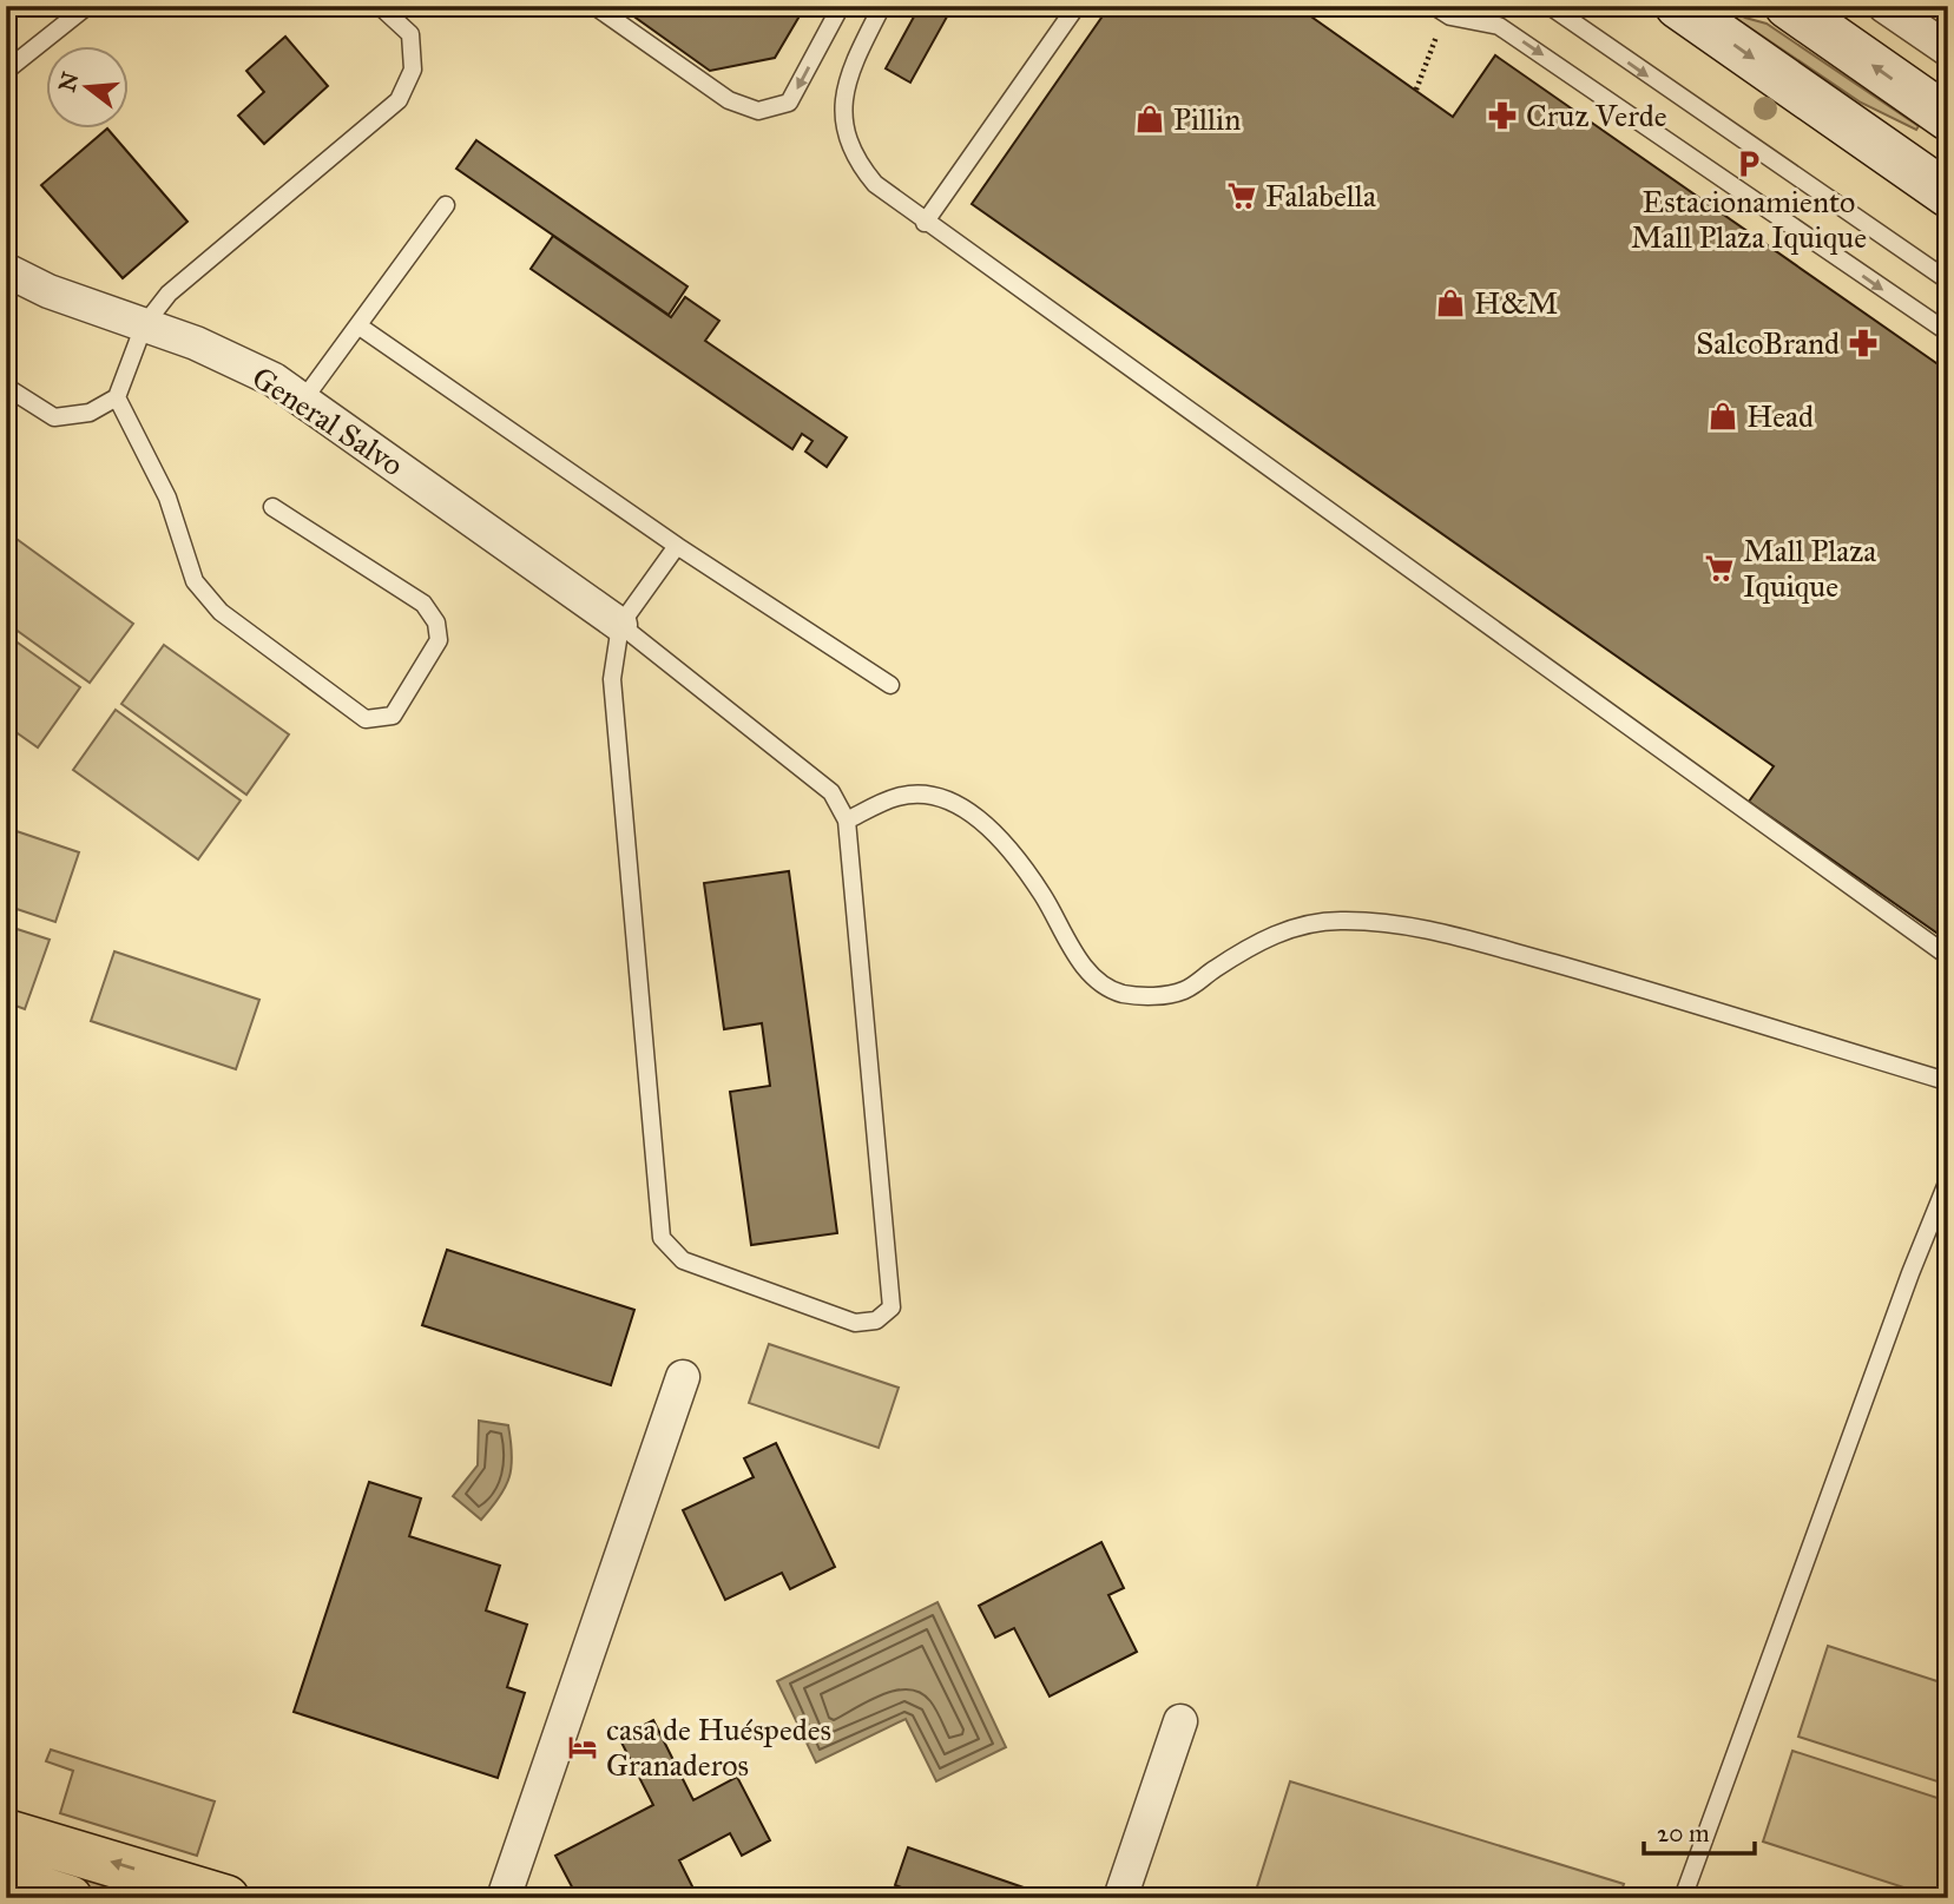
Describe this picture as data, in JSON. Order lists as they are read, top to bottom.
{
  "streets": {
    "street": ["General Salvo"]
  },
  "places": {
    "pharmacy": ["Cruz Verde", "SalcoBrand"],
    "shop": ["Pillin", "H&M", "Head"],
    "parking": ["Estacionamiento Mall Plaza Iquique"],
    "supermarket": ["Falabella", "Mall Plaza Iquique"],
    "hotel": ["casa de Huéspedes Granaderos"]
  },
  "scale_bar": "20 m",
  "north": "left"
}
